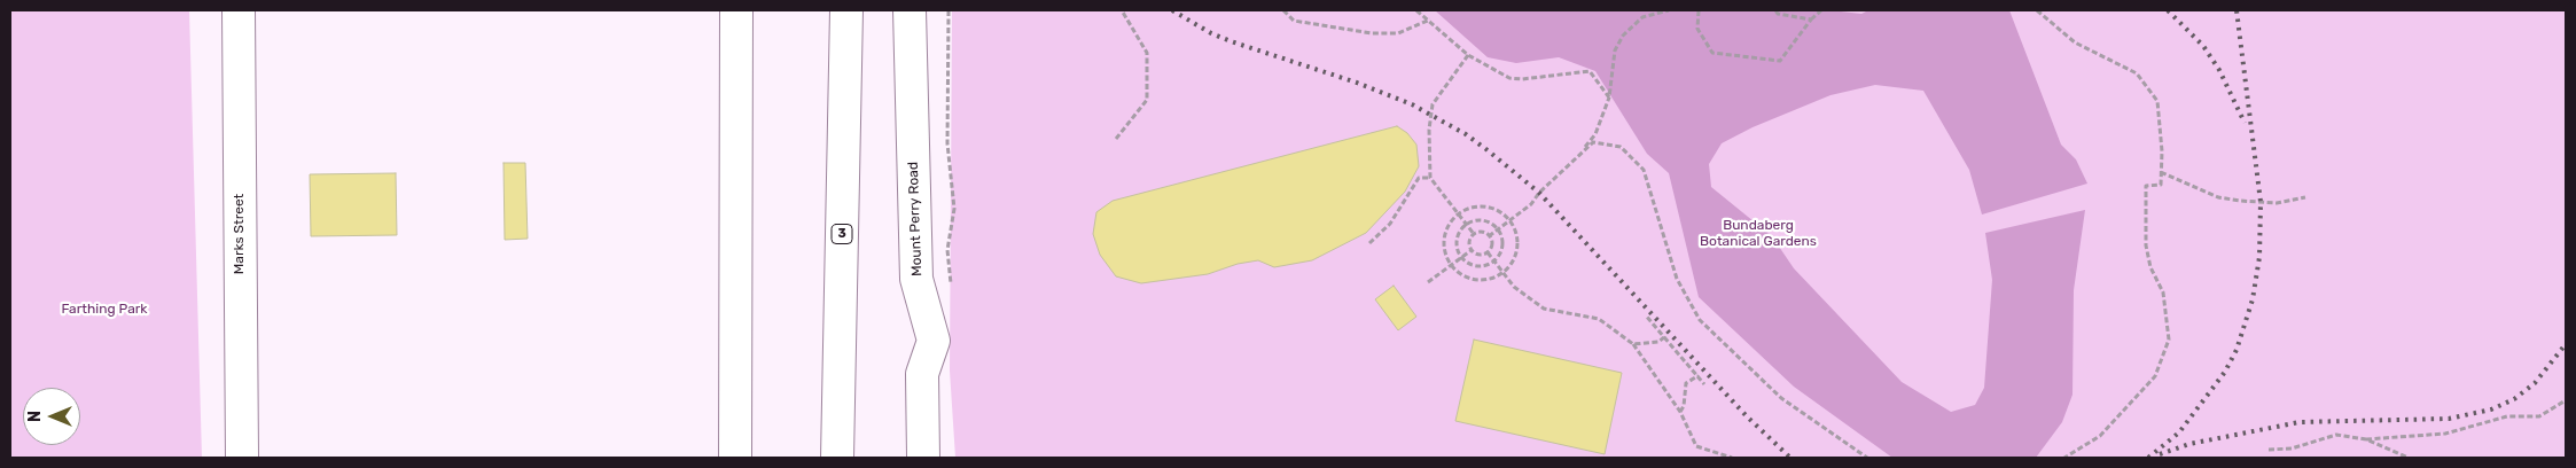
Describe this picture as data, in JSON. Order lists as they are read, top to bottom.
{
  "streets": {
    "street": ["Mount Perry Road", "Marks Street", "3"]
  },
  "parks": ["Bundaberg Botanical Gardens", "Farthing Park"],
  "north": "left"
}
